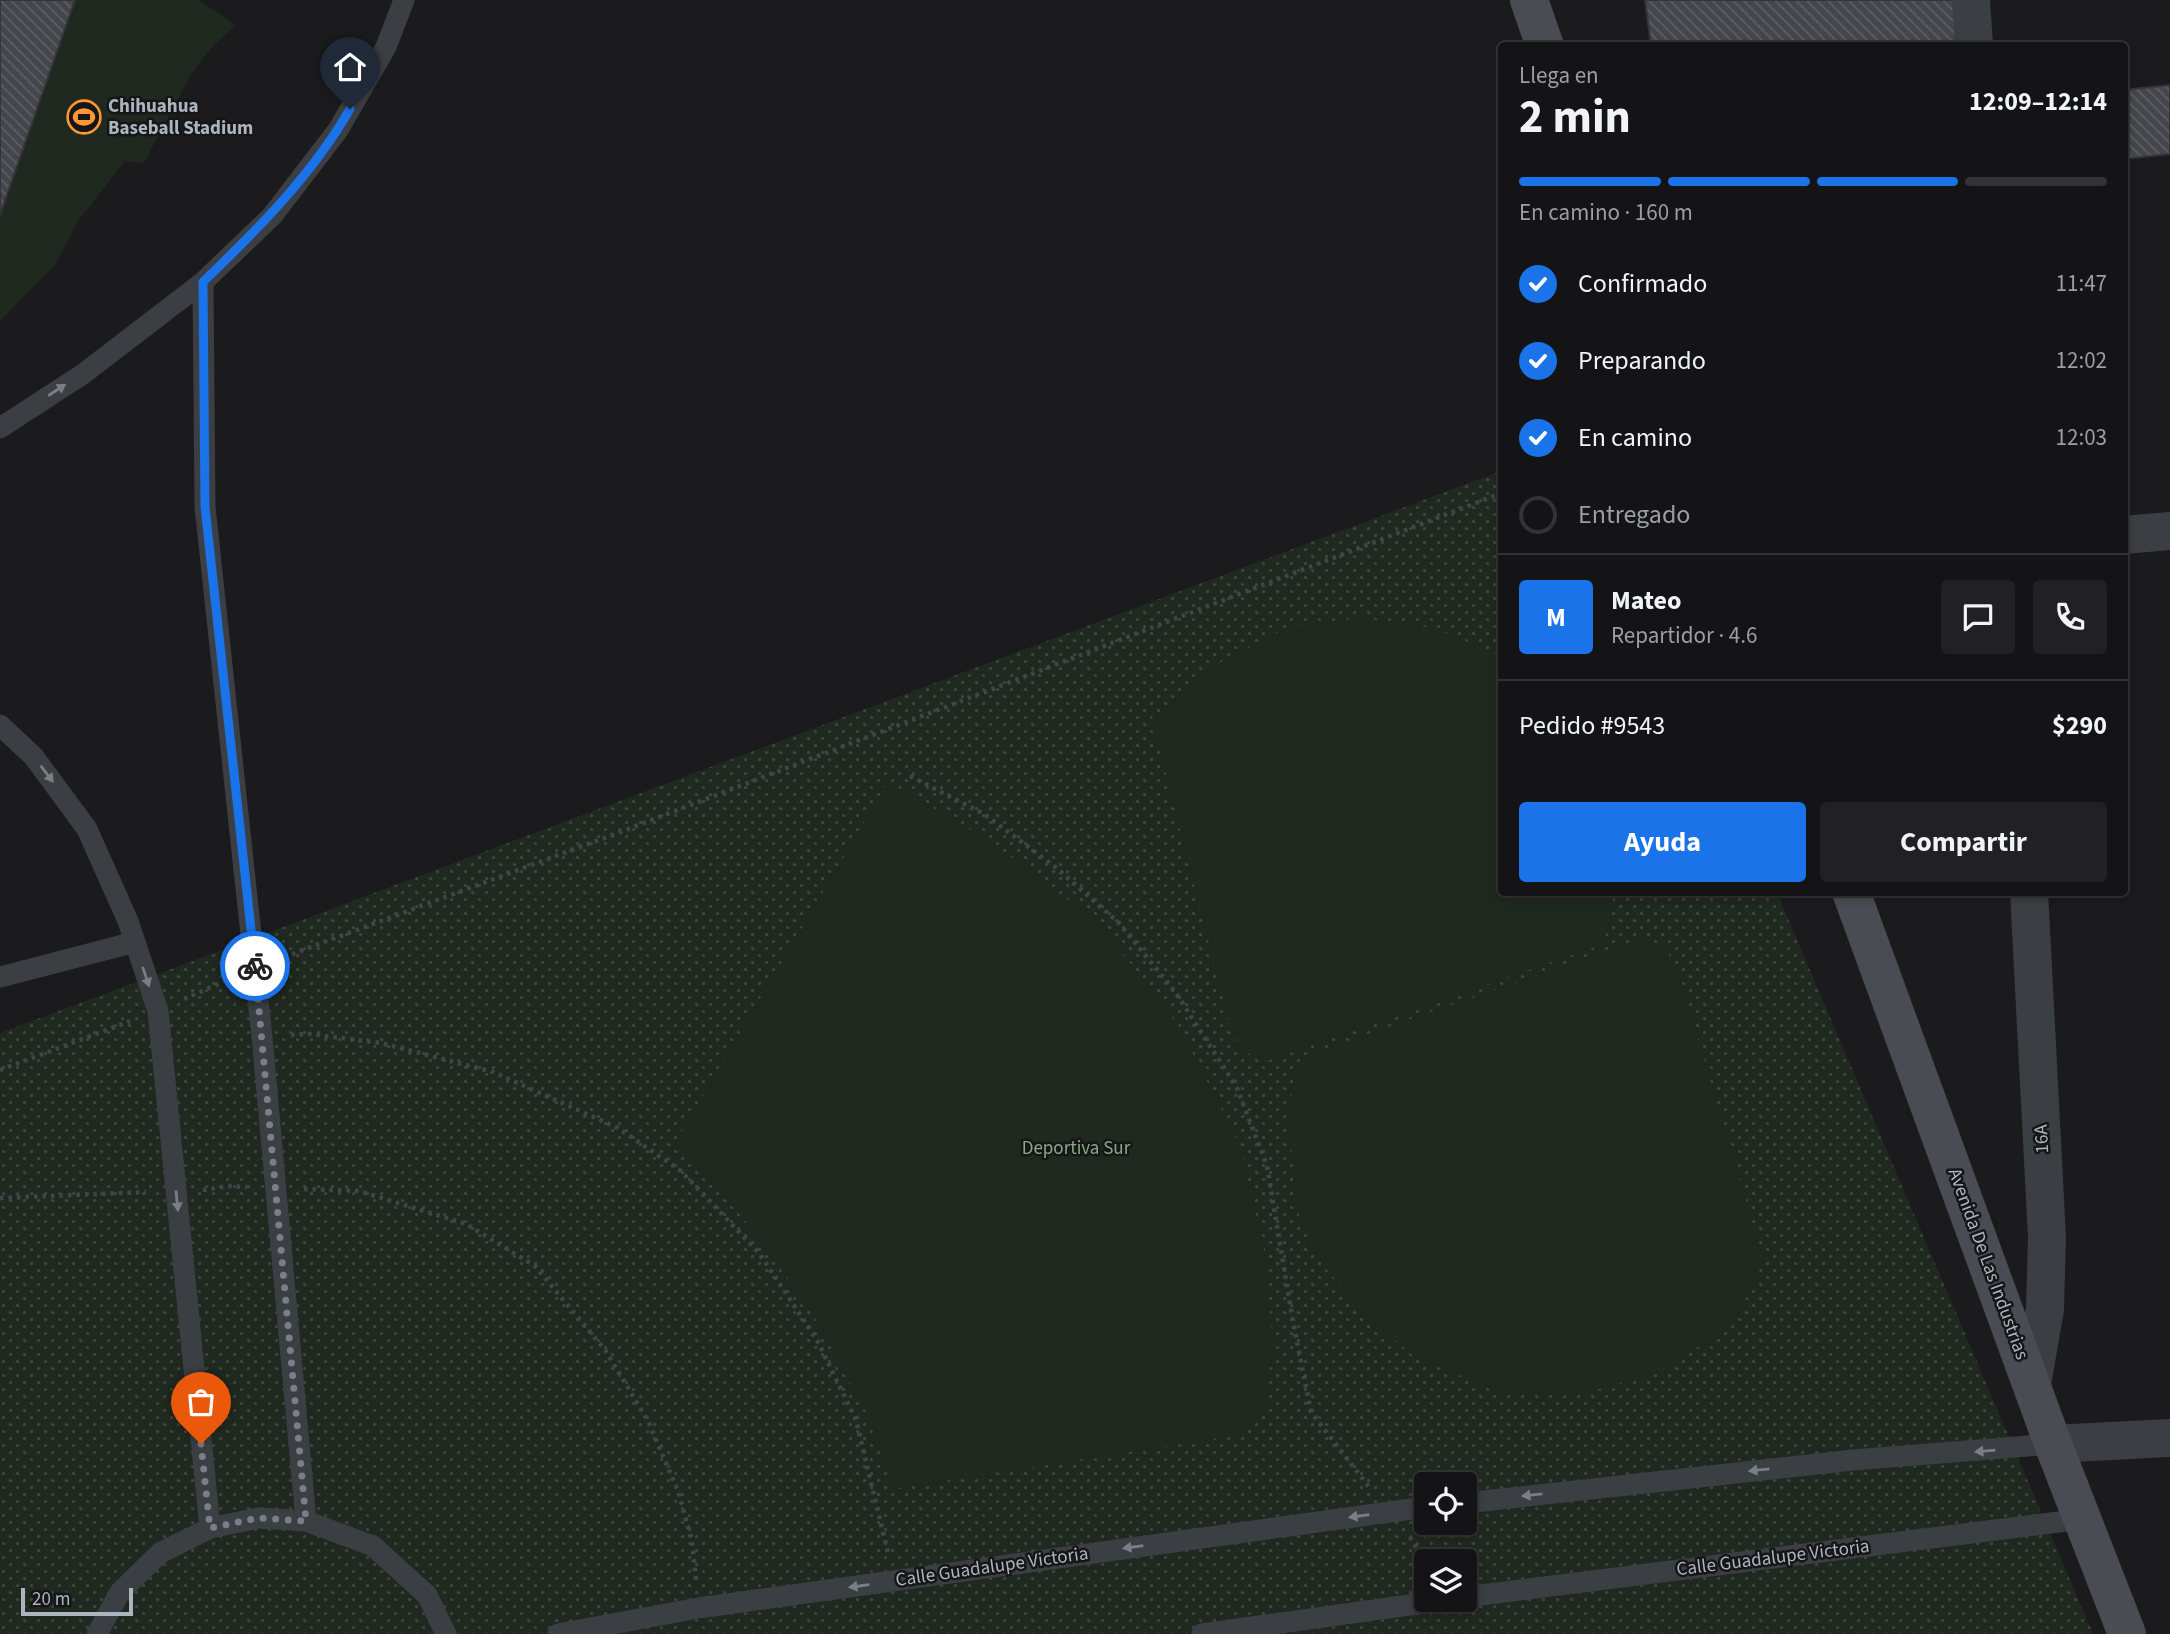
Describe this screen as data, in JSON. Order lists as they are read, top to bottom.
{
  "streets": {
    "main road": ["Avenida De Las Industrias"],
    "street": ["16A"],
    "lane": ["Calle Guadalupe Victoria"]
  },
  "crossings": [
    ["16A", "Avenida De Las Industrias"],
    ["Avenida De Las Industrias", "Calle Guadalupe Victoria"]
  ],
  "one_way": ["Calle Guadalupe Victoria"],
  "parks": ["Deportiva Sur"],
  "places": {
    "sports": ["Chihuahua Baseball Stadium"]
  },
  "scale_bar": "20 m",
  "page": {
    "heading": ["2 min", "Llega en", "12:09–12:14"],
    "panel": [
      "Mateo",
      "Repartidor · 4.6",
      "Pedido #9543",
      "$290"
    ],
    "bar": "En camino · 160 m",
    "list": [
      ["Confirmado", "11:47"],
      ["Preparando", "12:02"],
      ["En camino", "12:03"],
      "Entregado"
    ],
    "round": "M",
    "buttons": ["Ayuda", "Compartir"],
    "scale": "20 m"
  }
}
